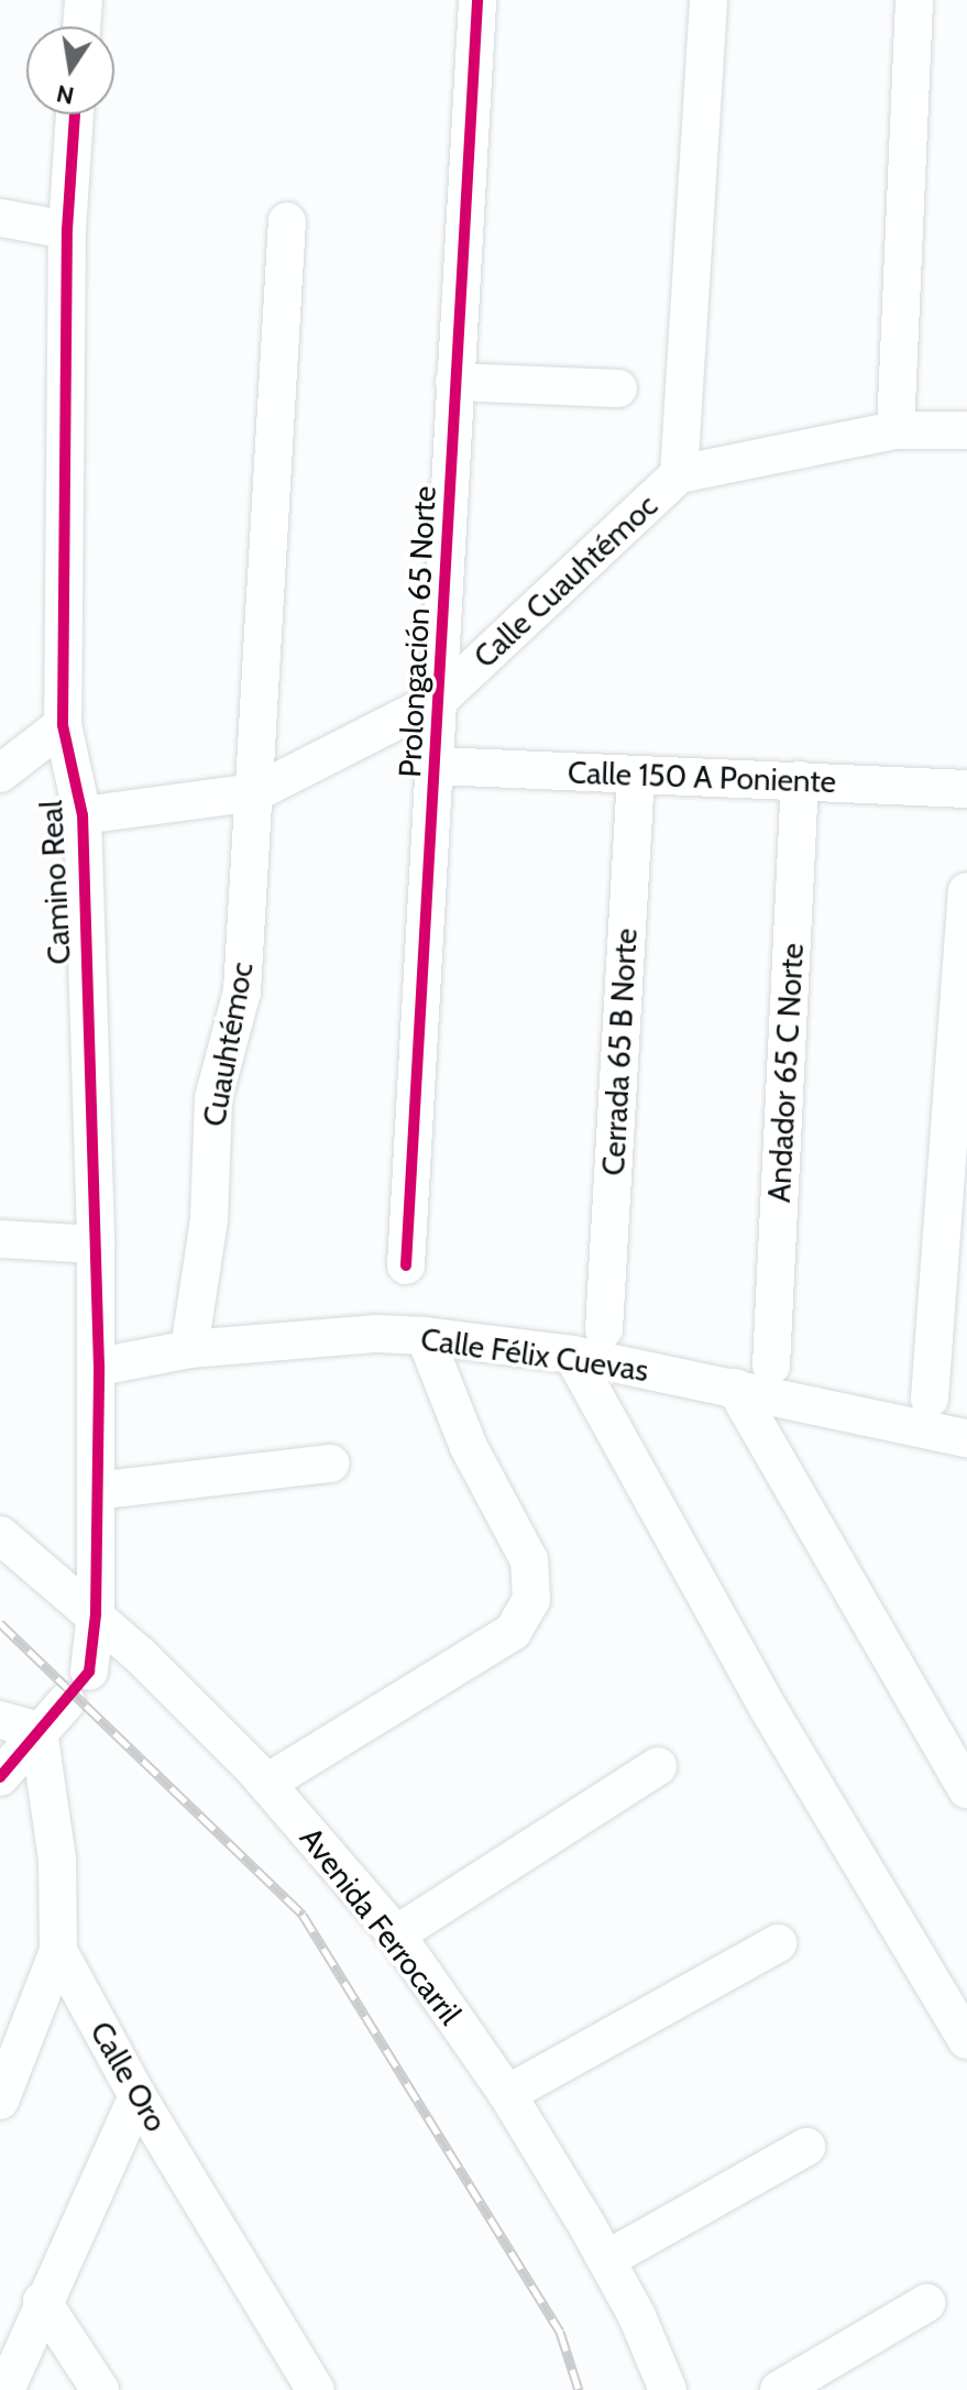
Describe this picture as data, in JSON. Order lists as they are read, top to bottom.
{
  "streets": {
    "street": [
      "Calle Cuauhtémoc",
      "Prolongación 65 Norte",
      "Calle 150 A Poniente",
      "Camino Real",
      "Cuauhtémoc",
      "Cerrada 65 B Norte",
      "Andador 65 C Norte",
      "Calle Félix Cuevas",
      "Avenida Ferrocarril",
      "Calle Oro"
    ]
  },
  "crossings": [
    ["Calle Cuauhtémoc", "Prolongación 65 Norte"],
    ["Calle Cuauhtémoc", "Camino Real"],
    ["Calle Cuauhtémoc", "Cuauhtémoc"],
    ["Prolongación 65 Norte", "Calle 150 A Poniente"],
    ["Calle 150 A Poniente", "Cerrada 65 B Norte"],
    ["Calle 150 A Poniente", "Andador 65 C Norte"],
    ["Camino Real", "Calle Félix Cuevas"],
    ["Camino Real", "Avenida Ferrocarril"],
    ["Cuauhtémoc", "Calle Félix Cuevas"]
  ],
  "north": "bottom"
}
